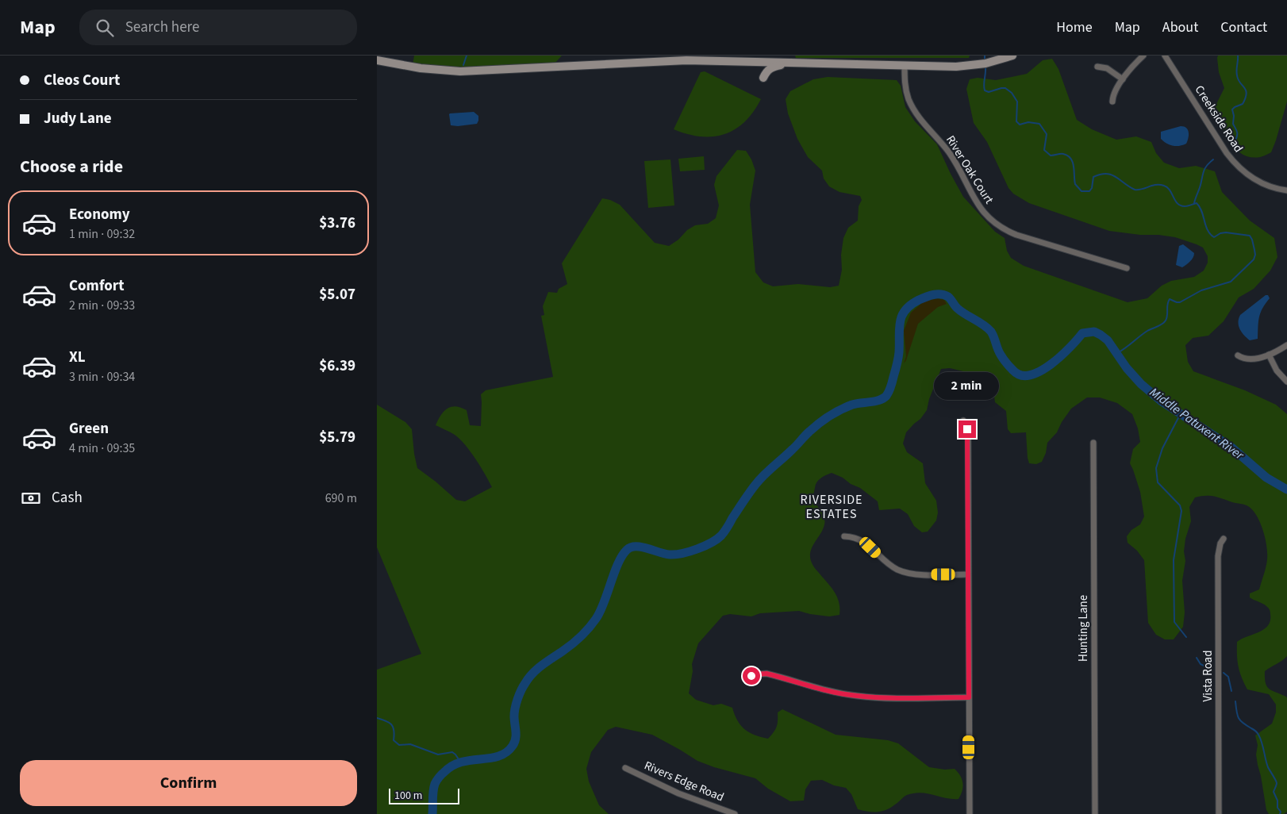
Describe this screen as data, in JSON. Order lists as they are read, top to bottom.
{
  "streets": {
    "street": [
      "Creekside Road",
      "River Oak Court",
      "Hunting Lane",
      "Vista Road",
      "Rivers Edge Road"
    ]
  },
  "districts": ["RIVERSIDE ESTATES"],
  "water": ["Middle Patuxent River"],
  "scale_bar": "100 m",
  "page": {
    "header": "Map",
    "search": "Search here",
    "nav": [
      "Home",
      "Map",
      "About",
      "Contact"
    ],
    "banner": ["Cleos Court", "Judy Lane"],
    "heading": "Choose a ride",
    "list": [
      {
        "name": "Economy",
        "note": "1 min · 09:32",
        "value": "$3.76"
      },
      {
        "name": "Comfort",
        "note": "2 min · 09:33",
        "value": "$5.07"
      },
      {
        "name": "XL",
        "note": "3 min · 09:34",
        "value": "$6.39"
      },
      {
        "name": "Green",
        "note": "4 min · 09:35",
        "value": "$5.79"
      }
    ],
    "bubble": "2 min",
    "pay": ["Cash", "690 m"],
    "buttons": "Confirm",
    "scale": "100 m"
  }
}
